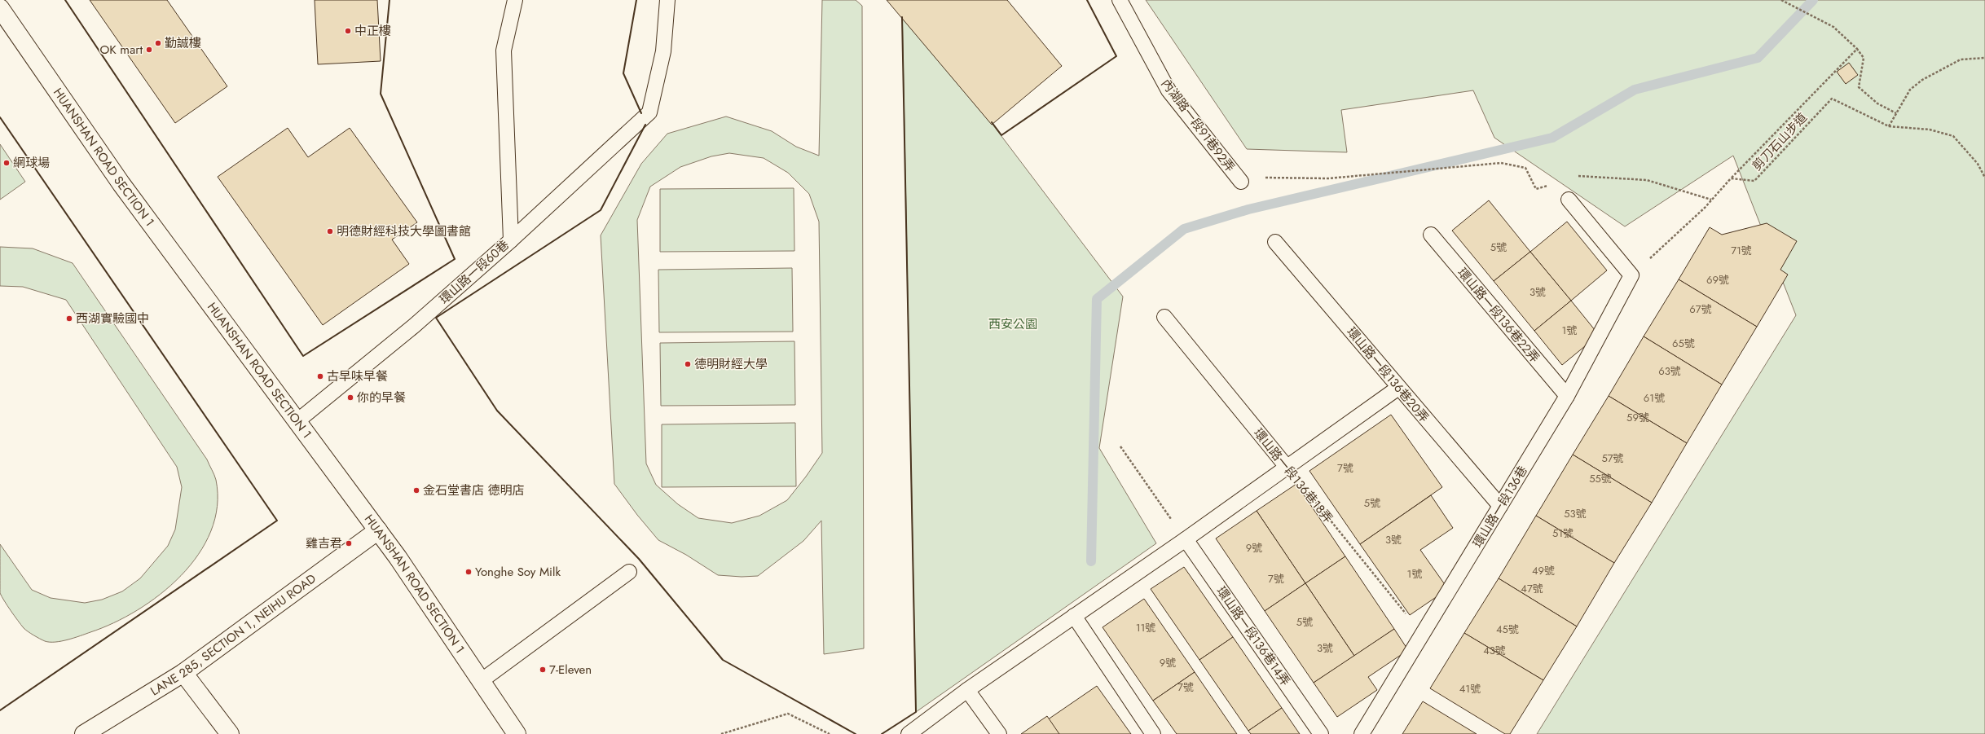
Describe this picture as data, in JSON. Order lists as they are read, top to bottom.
{
  "streets": {
    "street": ["HUANSHAN ROAD SECTION 1", "LANE 285, SECTION 1, NEIHU ROAD"],
    "lane": [
      "內湖路一段91巷92弄",
      "環山路一段60巷",
      "環山路一段136巷22弄",
      "環山路一段136巷20弄",
      "環山路一段136巷18弄",
      "環山路一段136巷",
      "環山路一段136巷14弄"
    ],
    "path": ["剪刀石山步道"]
  },
  "crossings": [
    ["HUANSHAN ROAD SECTION 1", "環山路一段60巷"],
    ["HUANSHAN ROAD SECTION 1", "LANE 285, SECTION 1, NEIHU ROAD"],
    ["環山路一段136巷22弄", "環山路一段136巷"],
    ["環山路一段136巷20弄", "環山路一段136巷"],
    ["環山路一段136巷18弄", "環山路一段136巷"]
  ],
  "parks": ["西安公園"],
  "places": [
    "中正樓",
    "勤誠樓",
    "OK mart",
    "網球場",
    "明德財經科技大學圖書館",
    "西湖實驗國中",
    "德明財經大學",
    "古早味早餐",
    "你的早餐",
    "金石堂書店 德明店",
    "雞吉君",
    "Yonghe Soy Milk",
    "7-Eleven"
  ],
  "house_numbers": [
    "5號",
    "71號",
    "69號",
    "3號",
    "67號",
    "1號",
    "65號",
    "63號",
    "61號",
    "59號",
    "57號",
    "7號",
    "55號",
    "5號",
    "53號",
    "51號",
    "3號",
    "9號",
    "49號",
    "1號",
    "7號",
    "47號",
    "5號",
    "11號",
    "45號",
    "3號",
    "43號",
    "9號",
    "7號",
    "41號"
  ]
}
